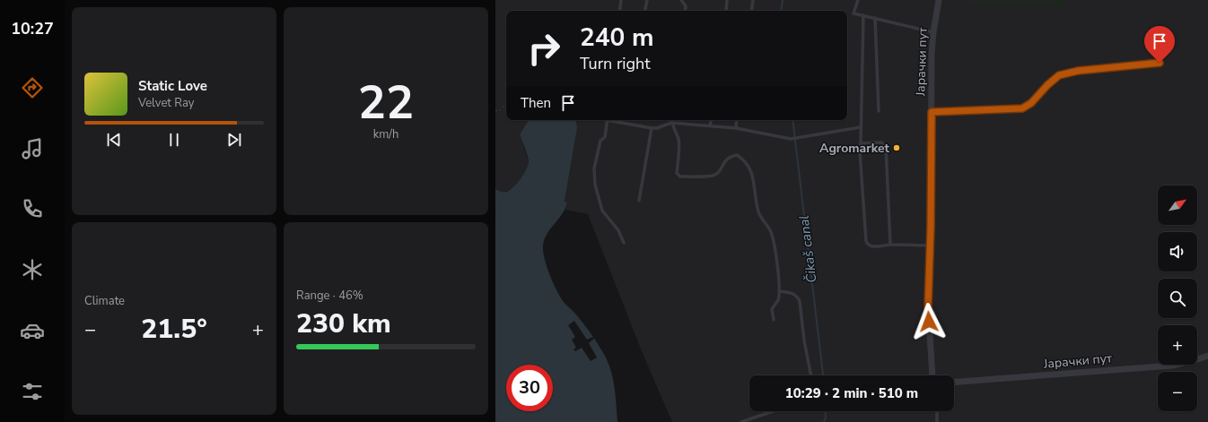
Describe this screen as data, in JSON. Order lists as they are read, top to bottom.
{
  "streets": {
    "street": ["Јарачки пут"]
  },
  "water": ["Čikaš canal"],
  "places": ["Agromarket"],
  "north": "top right",
  "page": {
    "tabs": "10:27",
    "tile": [
      ["22", "km/h"],
      "Climate",
      ["Range · 46%", "230 km"]
    ],
    "turn": ["240 m", "Turn right"],
    "song": ["Static Love", "Velvet Ray"],
    "then": "Then",
    "map_buttons": ["+", "−"],
    "heat": ["−", "21.5°", "+"],
    "limit": "30",
    "trip": "10:29 · 2 min · 510 m"
  }
}
